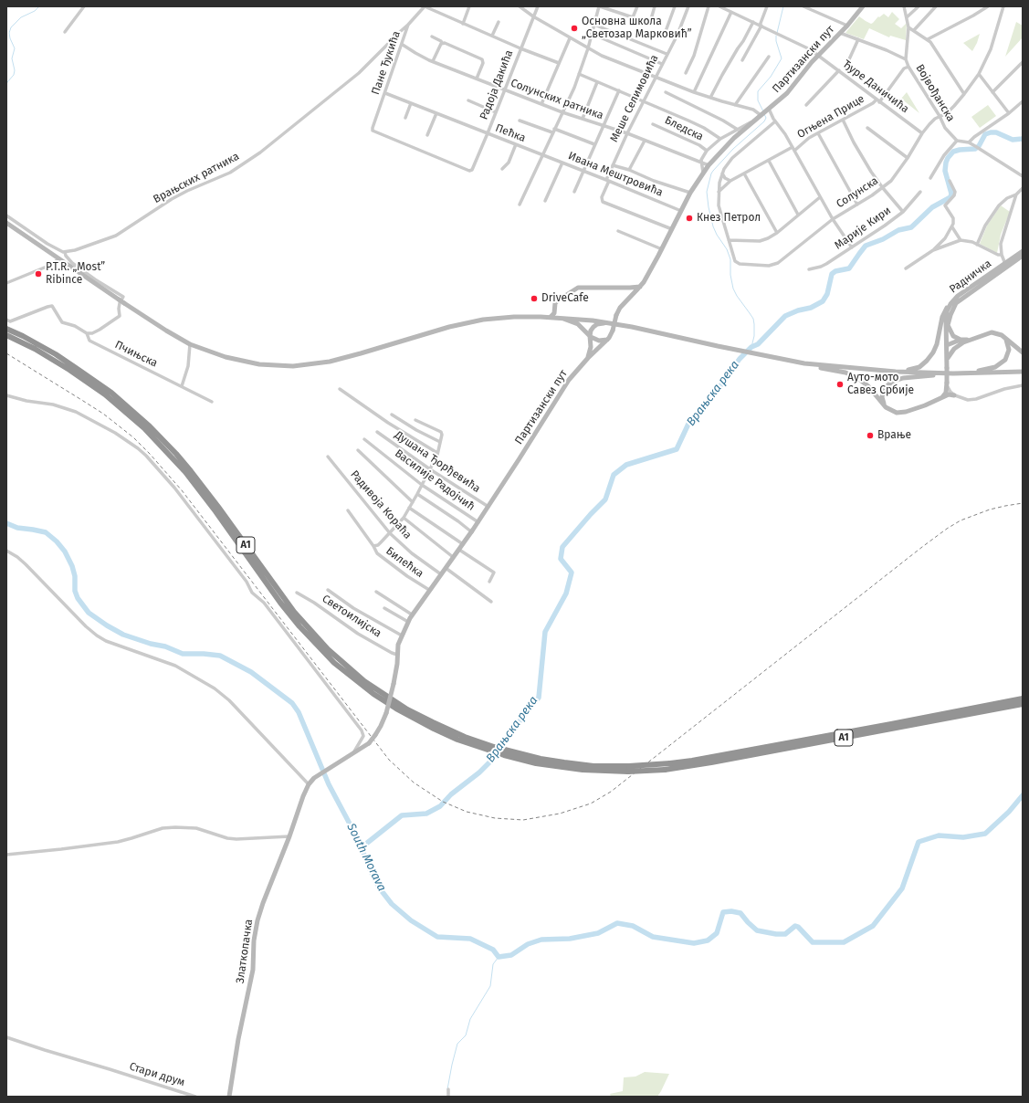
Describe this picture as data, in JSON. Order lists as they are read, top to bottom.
{
  "streets": {
    "highway": ["A1"],
    "main road": ["Партизански пут", "Радничка", "Златкопачка"],
    "street": [
      "Пане Ђукића",
      "Радоја Дакића",
      "Ђуре Даничића",
      "Војвођанска",
      "Меше Селимовића",
      "Солунских ратника",
      "Огњена Прице",
      "Бледска",
      "Пећка",
      "Ивана Мештровића",
      "Врањских ратника",
      "Солунска",
      "Марије Кири",
      "Пчињска",
      "Душана Ђорђевића",
      "Василије Радојчић",
      "Радивоја Кораћа",
      "Билећка",
      "Светоилијска",
      "Стари друм"
    ]
  },
  "crossings": [
    ["Партизански пут", "Ђуре Даничића"],
    ["Партизански пут", "Војвођанска"],
    ["Партизански пут", "Меше Селимовића"],
    ["Партизански пут", "Солунских ратника"],
    ["Партизански пут", "Бледска"],
    ["Партизански пут", "Ивана Мештровића"],
    ["Партизански пут", "Душана Ђорђевића"],
    ["Партизански пут", "Василије Радојчић"],
    ["Партизански пут", "Радивоја Кораћа"],
    ["Партизански пут", "Билећка"],
    ["Партизански пут", "Светоилијска"],
    ["Партизански пут", "Златкопачка"],
    ["Пане Ђукића", "Радоја Дакића"],
    ["Пане Ђукића", "Солунских ратника"],
    ["Пане Ђукића", "Пећка"],
    ["Пане Ђукића", "Врањских ратника"],
    ["Радоја Дакића", "Солунских ратника"],
    ["Радоја Дакића", "Пећка"],
    ["Ђуре Даничића", "Огњена Прице"],
    ["Ђуре Даничића", "Солунска"],
    ["Војвођанска", "Огњена Прице"],
    ["Војвођанска", "Солунска"],
    ["Меше Селимовића", "Солунских ратника"],
    ["Меше Селимовића", "Ивана Мештровића"],
    ["Пећка", "Ивана Мештровића"]
  ],
  "water": ["Врањска река", "South Morava"],
  "places": [
    "Основна школа „Светозар Марковић”",
    "Кнез Петрол",
    "P.T.R. „Most” Ribince",
    "DriveCafe",
    "Ауто-мото Савез Србије",
    "Врање"
  ]
}
